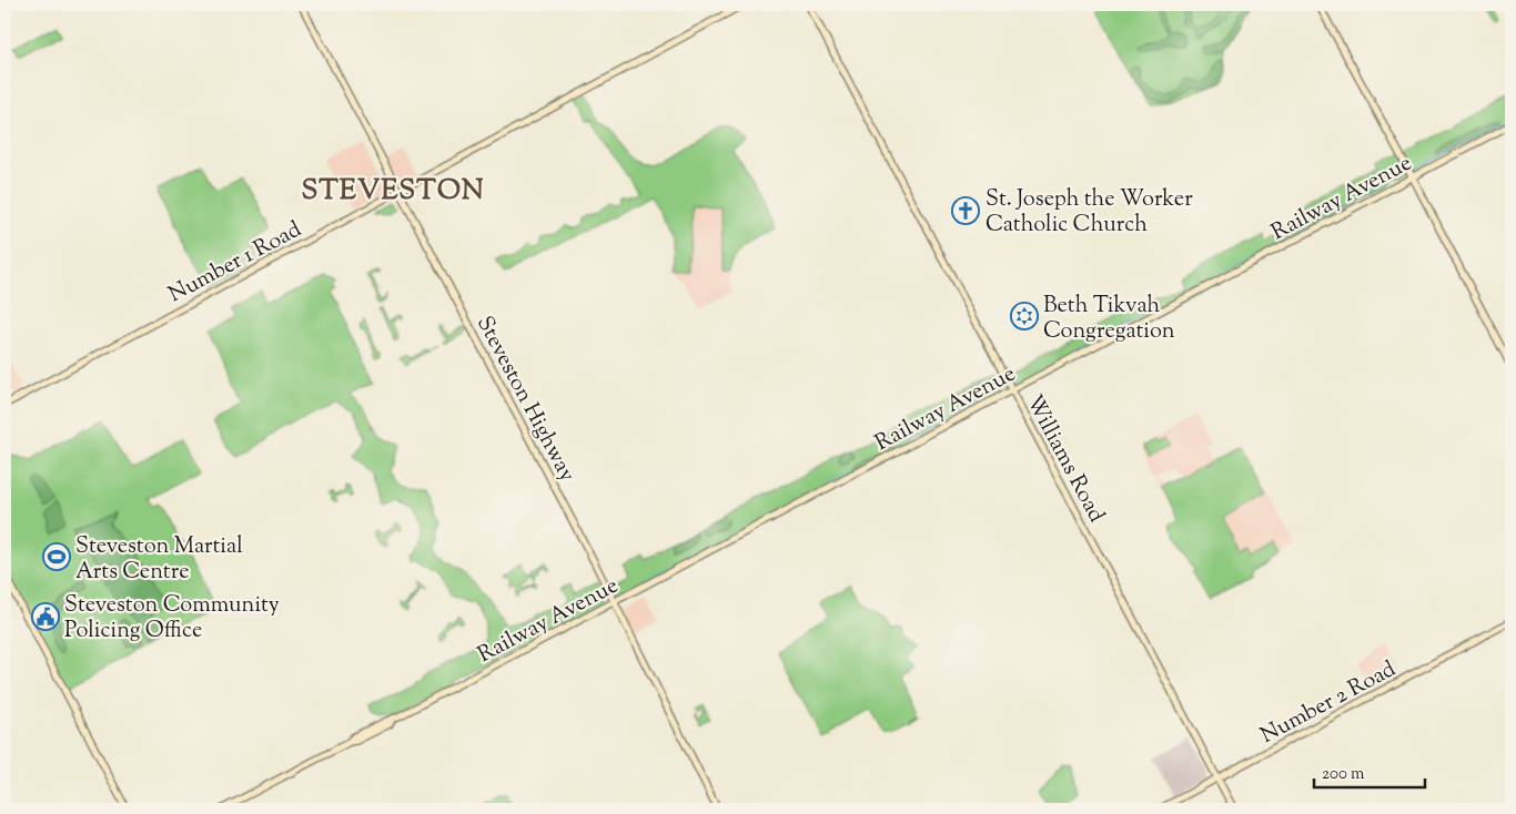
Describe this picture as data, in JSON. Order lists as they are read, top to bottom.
{
  "streets": {
    "street": [
      "Railway Avenue",
      "Number 1 Road",
      "Steveston Highway",
      "Williams Road",
      "Number 2 Road"
    ]
  },
  "crossings": [
    ["Railway Avenue", "Steveston Highway"],
    ["Railway Avenue", "Williams Road"],
    ["Number 1 Road", "Steveston Highway"],
    ["Williams Road", "Number 2 Road"]
  ],
  "districts": ["STEVESTON"],
  "places": {
    "church": ["St. Joseph the Worker Catholic Church"],
    "synagogue": ["Beth Tikvah Congregation"],
    "sports": ["Steveston Martial Arts Centre"],
    "public building": ["Steveston Community Policing Office"]
  },
  "scale_bar": "200 m"
}
